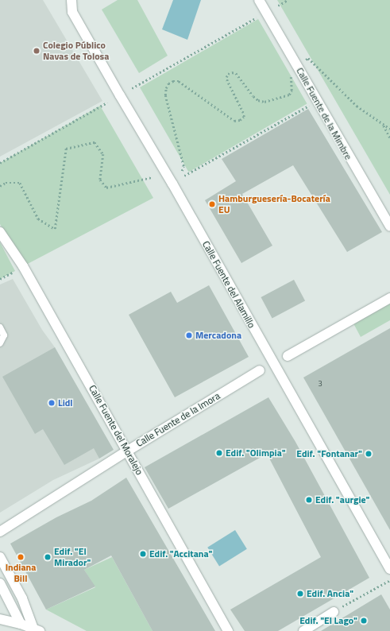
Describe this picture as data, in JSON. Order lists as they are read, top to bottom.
{
  "streets": {
    "street": [
      "Calle Fuente de la Mimbre",
      "Calle Fuente del Alamillo",
      "Calle Fuente de la Imora",
      "Calle Fuente del Moralejo"
    ]
  },
  "crossings": [
    ["Calle Fuente de la Imora", "Calle Fuente del Moralejo"]
  ],
  "places": [
    "Colegio Público Navas de Tolosa",
    "Hamburguesería-Bocatería EU",
    "Mercadona",
    "Lidl",
    "Edif. \"Olimpia\"",
    "Edif. \"Fontanar\"",
    "Edif. \"aurgie\"",
    "Edif. \"Accitana\"",
    "Indiana Bill",
    "Edif. \"El Mirador\"",
    "Edif. Ancia\"",
    "Edif. \"El Lago\""
  ],
  "house_numbers": ["3"]
}
